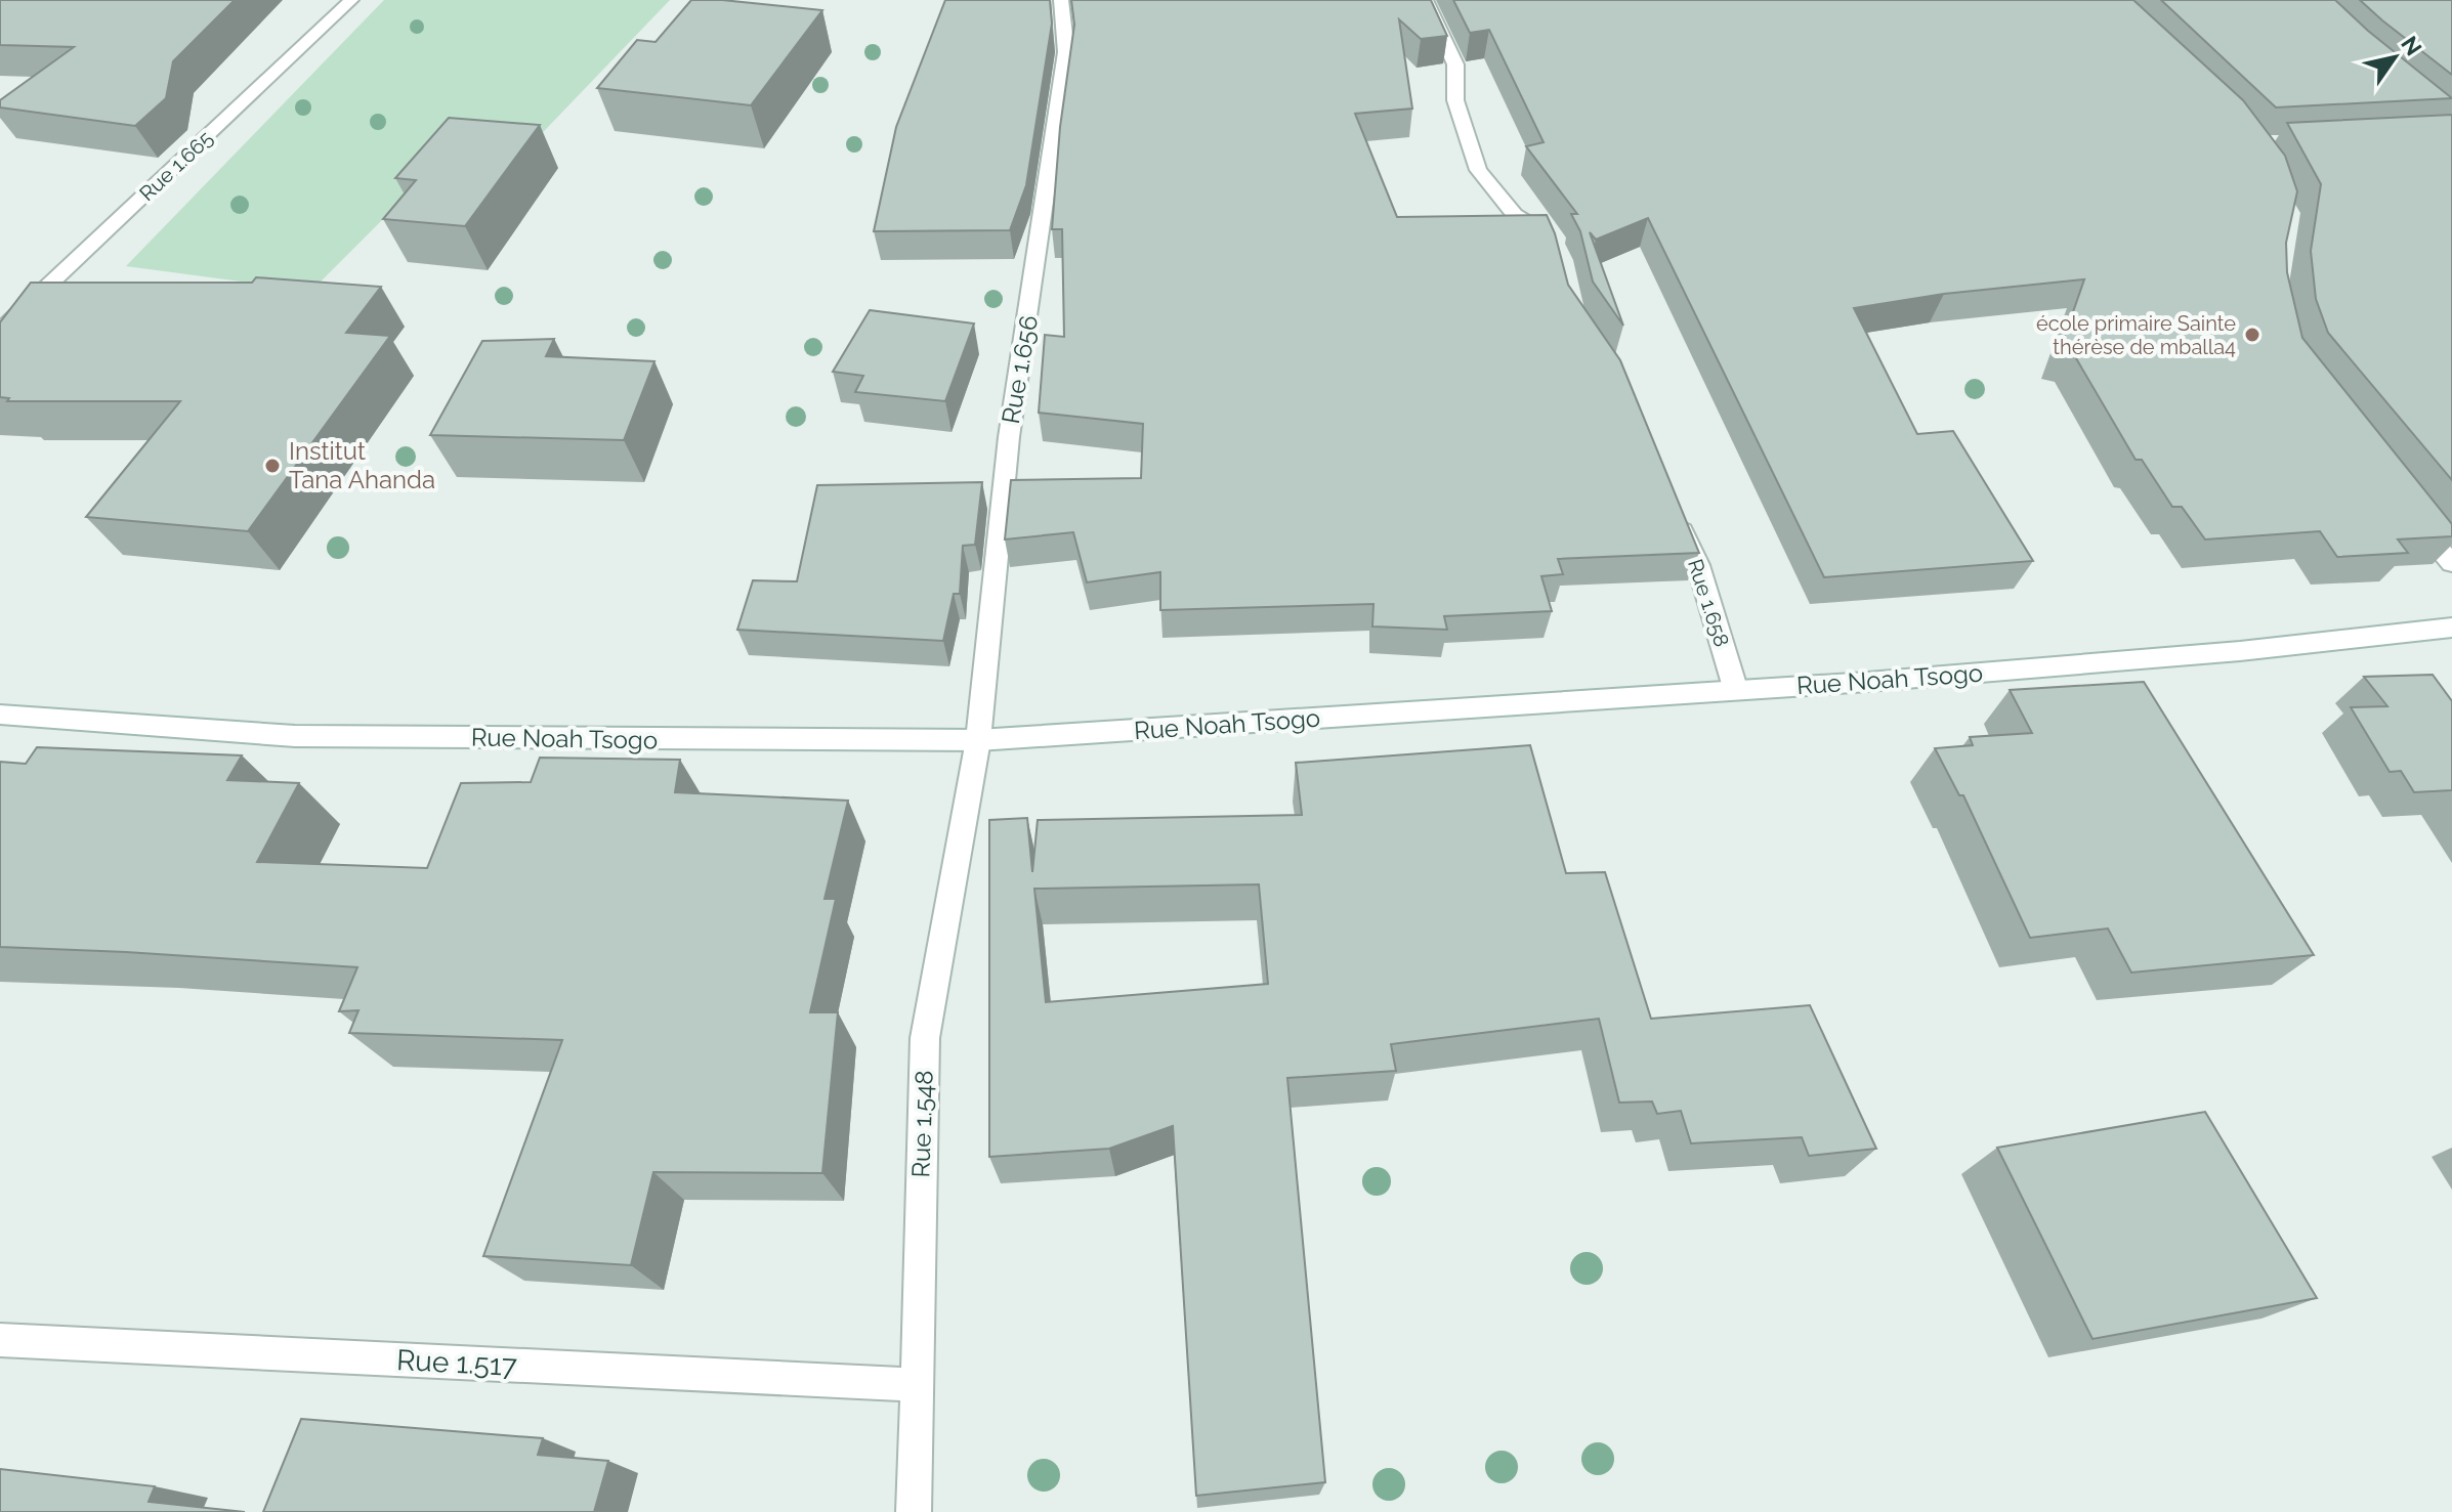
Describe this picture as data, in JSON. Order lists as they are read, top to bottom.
{
  "streets": {
    "street": [
      "Rue 1.665",
      "Rue 1.656",
      "Rue 1.658",
      "Rue Noah Tsogo",
      "Rue 1.548",
      "Rue 1.517"
    ]
  },
  "crossings": [
    ["Rue 1.656", "Rue Noah Tsogo"],
    ["Rue 1.656", "Rue 1.548"],
    ["Rue 1.658", "Rue Noah Tsogo"],
    ["Rue Noah Tsogo", "Rue 1.548"],
    ["Rue 1.548", "Rue 1.517"]
  ],
  "places": ["école primaire Sainte thérèse de mballa4", "Institut Tana Ahanda"],
  "north": "top right"
}
